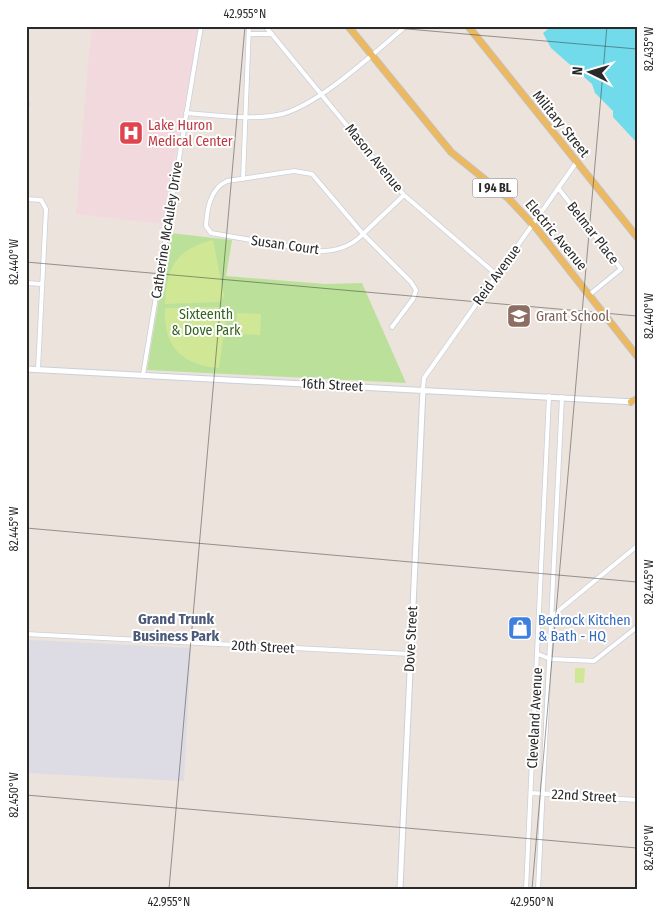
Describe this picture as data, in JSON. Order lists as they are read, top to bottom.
{
  "streets": {
    "main road": ["Military Street", "I 94 BL", "Electric Avenue"],
    "street": [
      "Mason Avenue",
      "Catherine McAuley Drive",
      "Belmar Place",
      "Susan Court",
      "Reid Avenue",
      "16th Street",
      "Dove Street",
      "20th Street",
      "Cleveland Avenue",
      "22nd Street"
    ]
  },
  "crossings": [
    ["Military Street", "Reid Avenue"],
    ["Mason Avenue", "Susan Court"],
    ["Mason Avenue", "Reid Avenue"],
    ["Catherine McAuley Drive", "16th Street"],
    ["Belmar Place", "Electric Avenue"],
    ["Belmar Place", "Reid Avenue"],
    ["Electric Avenue", "Reid Avenue"],
    ["Reid Avenue", "16th Street"],
    ["Reid Avenue", "Dove Street"],
    ["16th Street", "Dove Street"],
    ["16th Street", "Cleveland Avenue"],
    ["Dove Street", "20th Street"],
    ["Cleveland Avenue", "22nd Street"]
  ],
  "districts": ["Grand Trunk Business Park"],
  "parks": ["Sixteenth & Dove Park"],
  "places": {
    "hospital": ["Lake Huron Medical Center"],
    "school or university": ["Grant School"],
    "shop": ["Bedrock Kitchen & Bath - HQ"]
  },
  "north": "left",
  "coordinates": [
    "42.955°N",
    "82.435°W",
    "82.440°W",
    "82.445°W",
    "82.450°W",
    "42.950°N"
  ]
}
